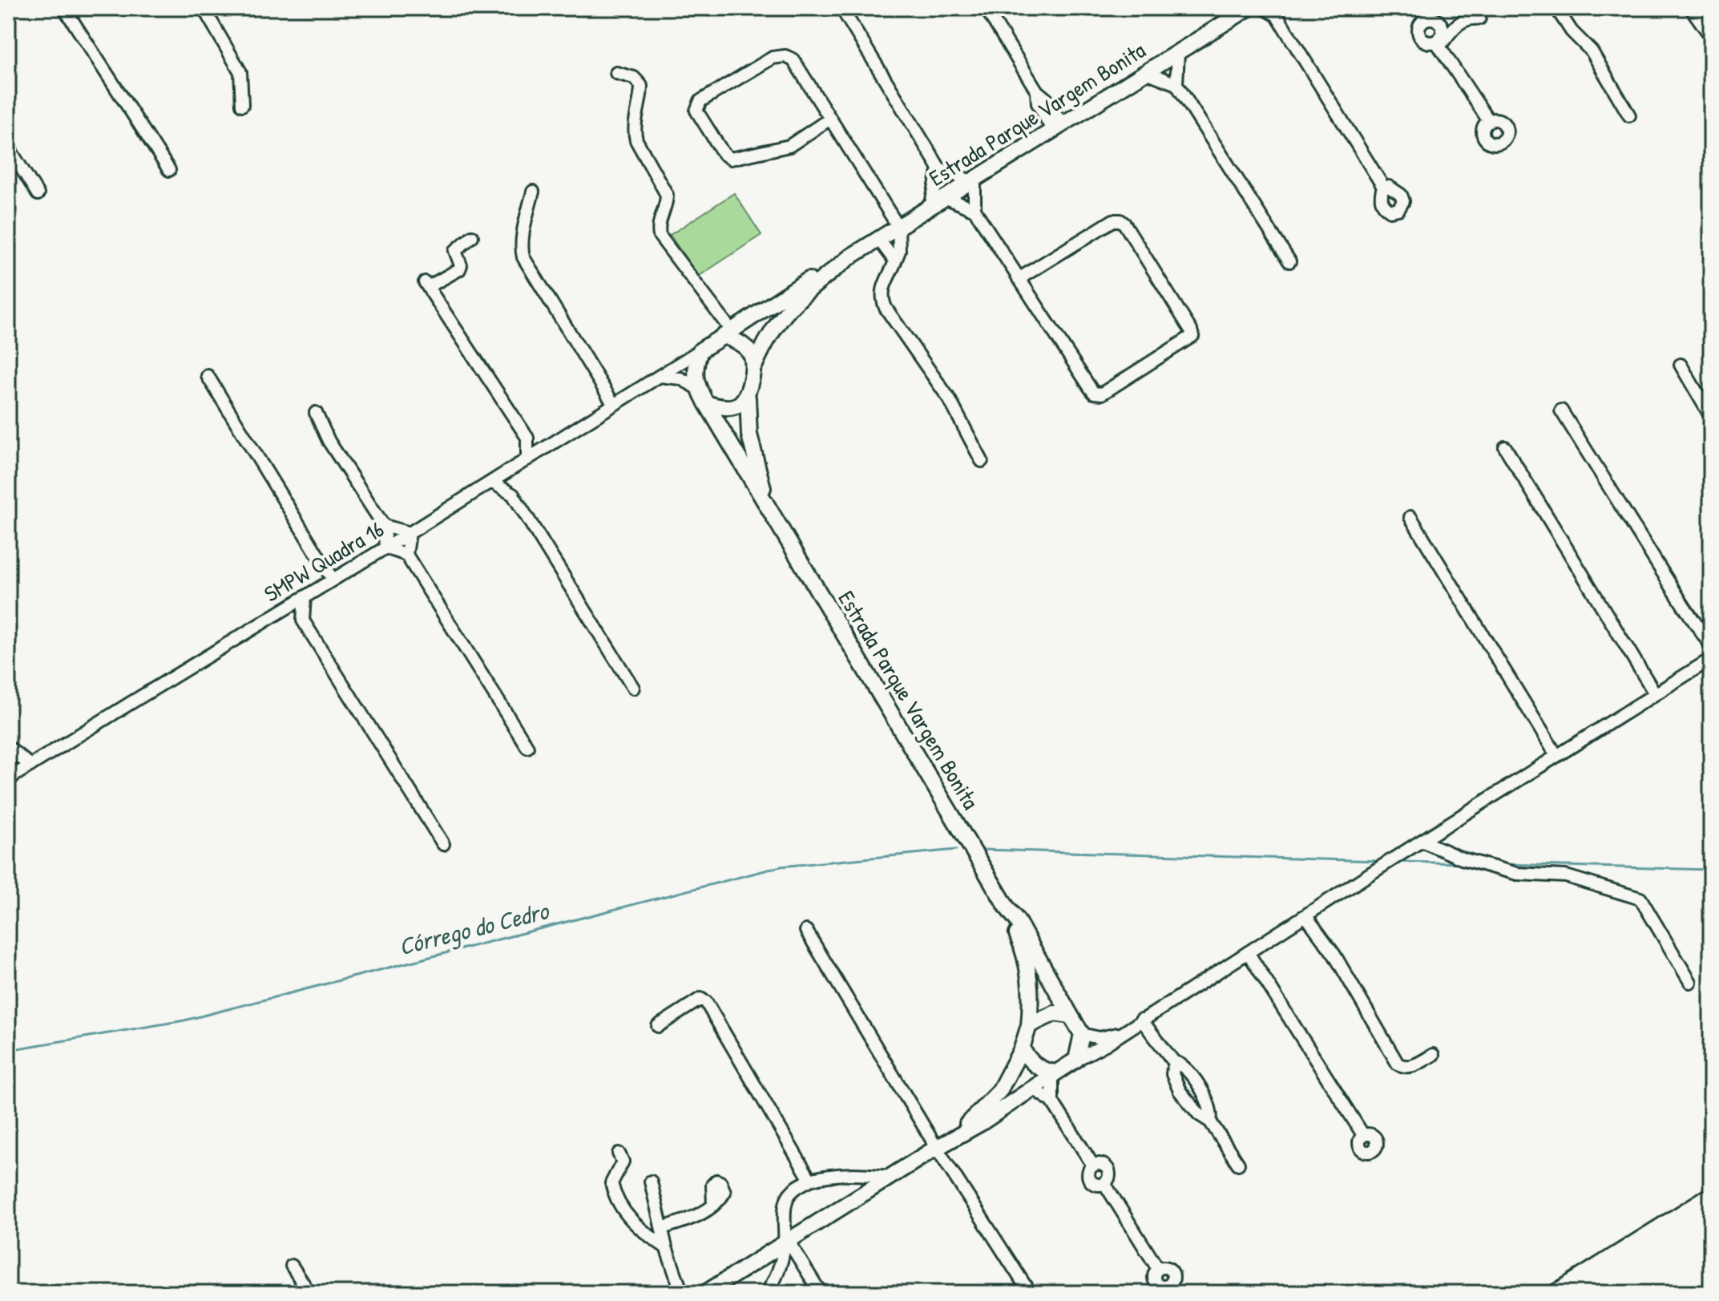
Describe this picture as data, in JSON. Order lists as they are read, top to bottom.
{
  "streets": {
    "main road": ["Estrada Parque Vargem Bonita"],
    "street": ["SMPW Quadra 16"]
  },
  "crossings": [
    ["Estrada Parque Vargem Bonita", "SMPW Quadra 16"]
  ],
  "water": ["Córrego do Cedro"]
}
